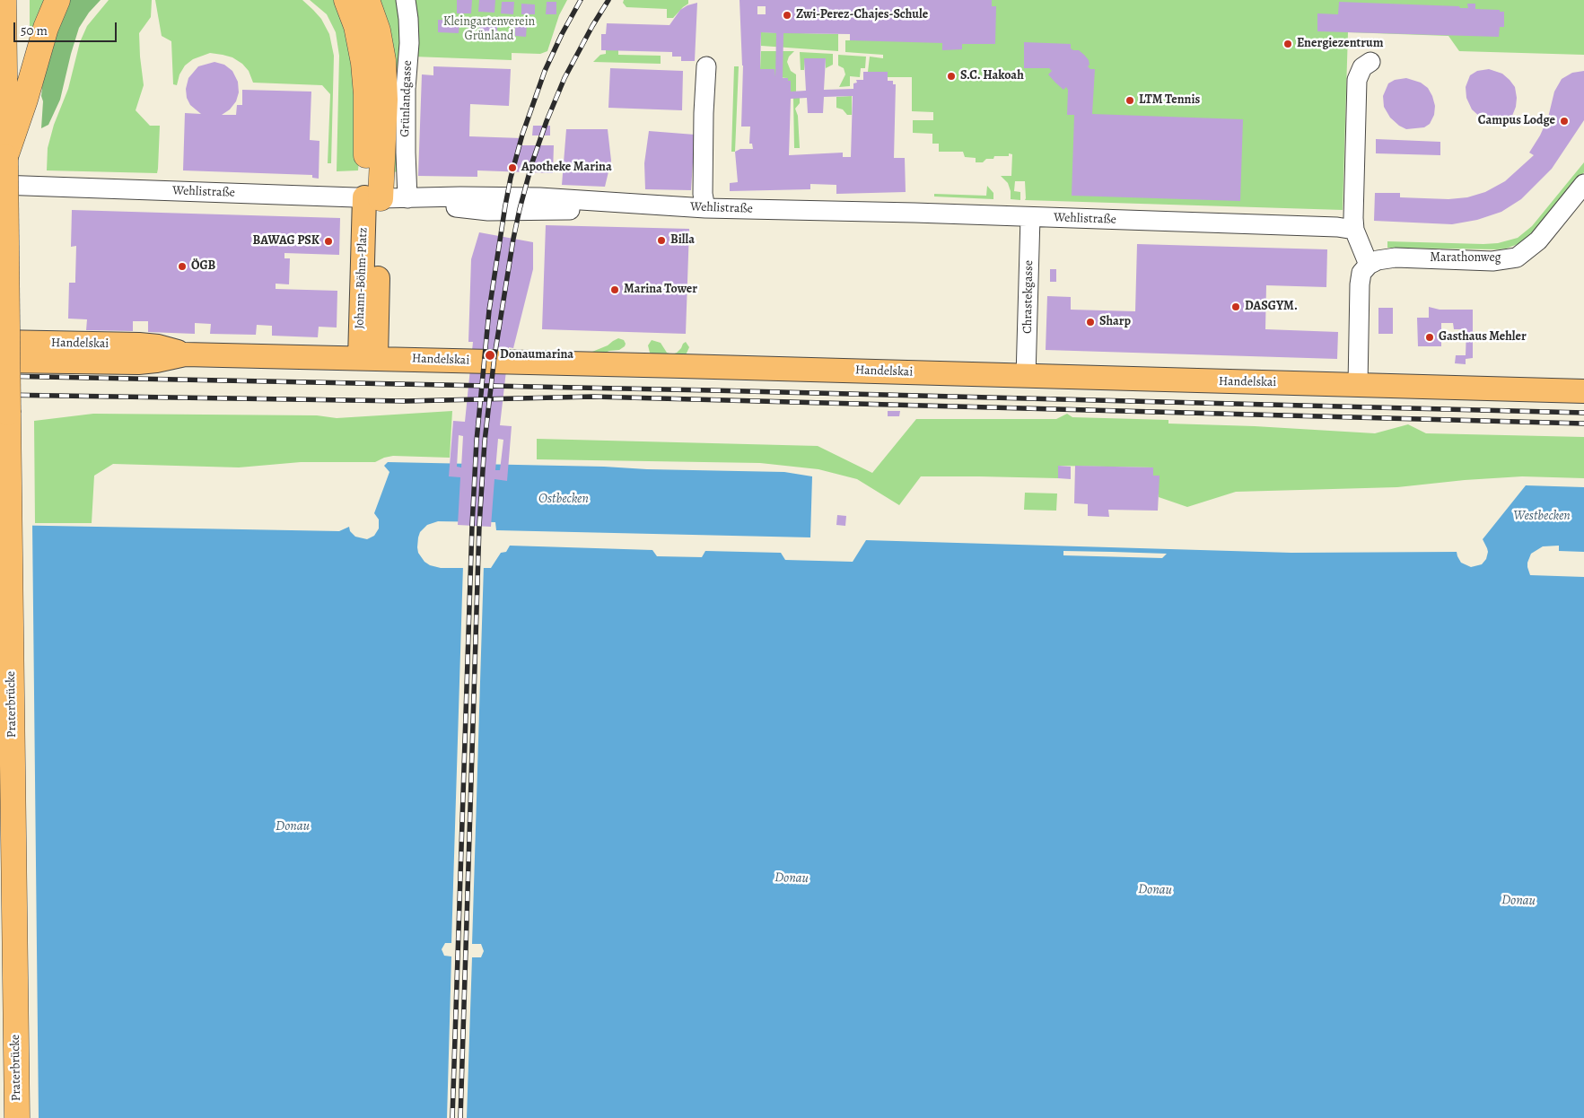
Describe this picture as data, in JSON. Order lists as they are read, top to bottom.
{
  "streets": {
    "highway": ["Praterbrücke"],
    "main road": ["Johann-Böhm-Platz", "Handelskai"],
    "street": [
      "Grünlandgasse",
      "Wehlistraße",
      "Marathonweg",
      "Chrastekgasse"
    ]
  },
  "crossings": [
    ["Grünlandgasse", "Wehlistraße"],
    ["Wehlistraße", "Johann-Böhm-Platz"],
    ["Wehlistraße", "Chrastekgasse"],
    ["Johann-Böhm-Platz", "Handelskai"],
    ["Chrastekgasse", "Handelskai"]
  ],
  "water": ["Ostbecken", "Westbecken", "Donau"],
  "parks": ["Kleingartenverein Grünland"],
  "places": [
    "Zwi-Perez-Chajes-Schule",
    "Energiezentrum",
    "S.C. Hakoah",
    "LTM Tennis",
    "Campus Lodge",
    "Apotheke Marina",
    "Billa",
    "BAWAG PSK",
    "ÖGB",
    "Marina Tower",
    "DASGYM.",
    "Sharp",
    "Gasthaus Mehler",
    "Donaumarina"
  ],
  "scale_bar": "50 m"
}
